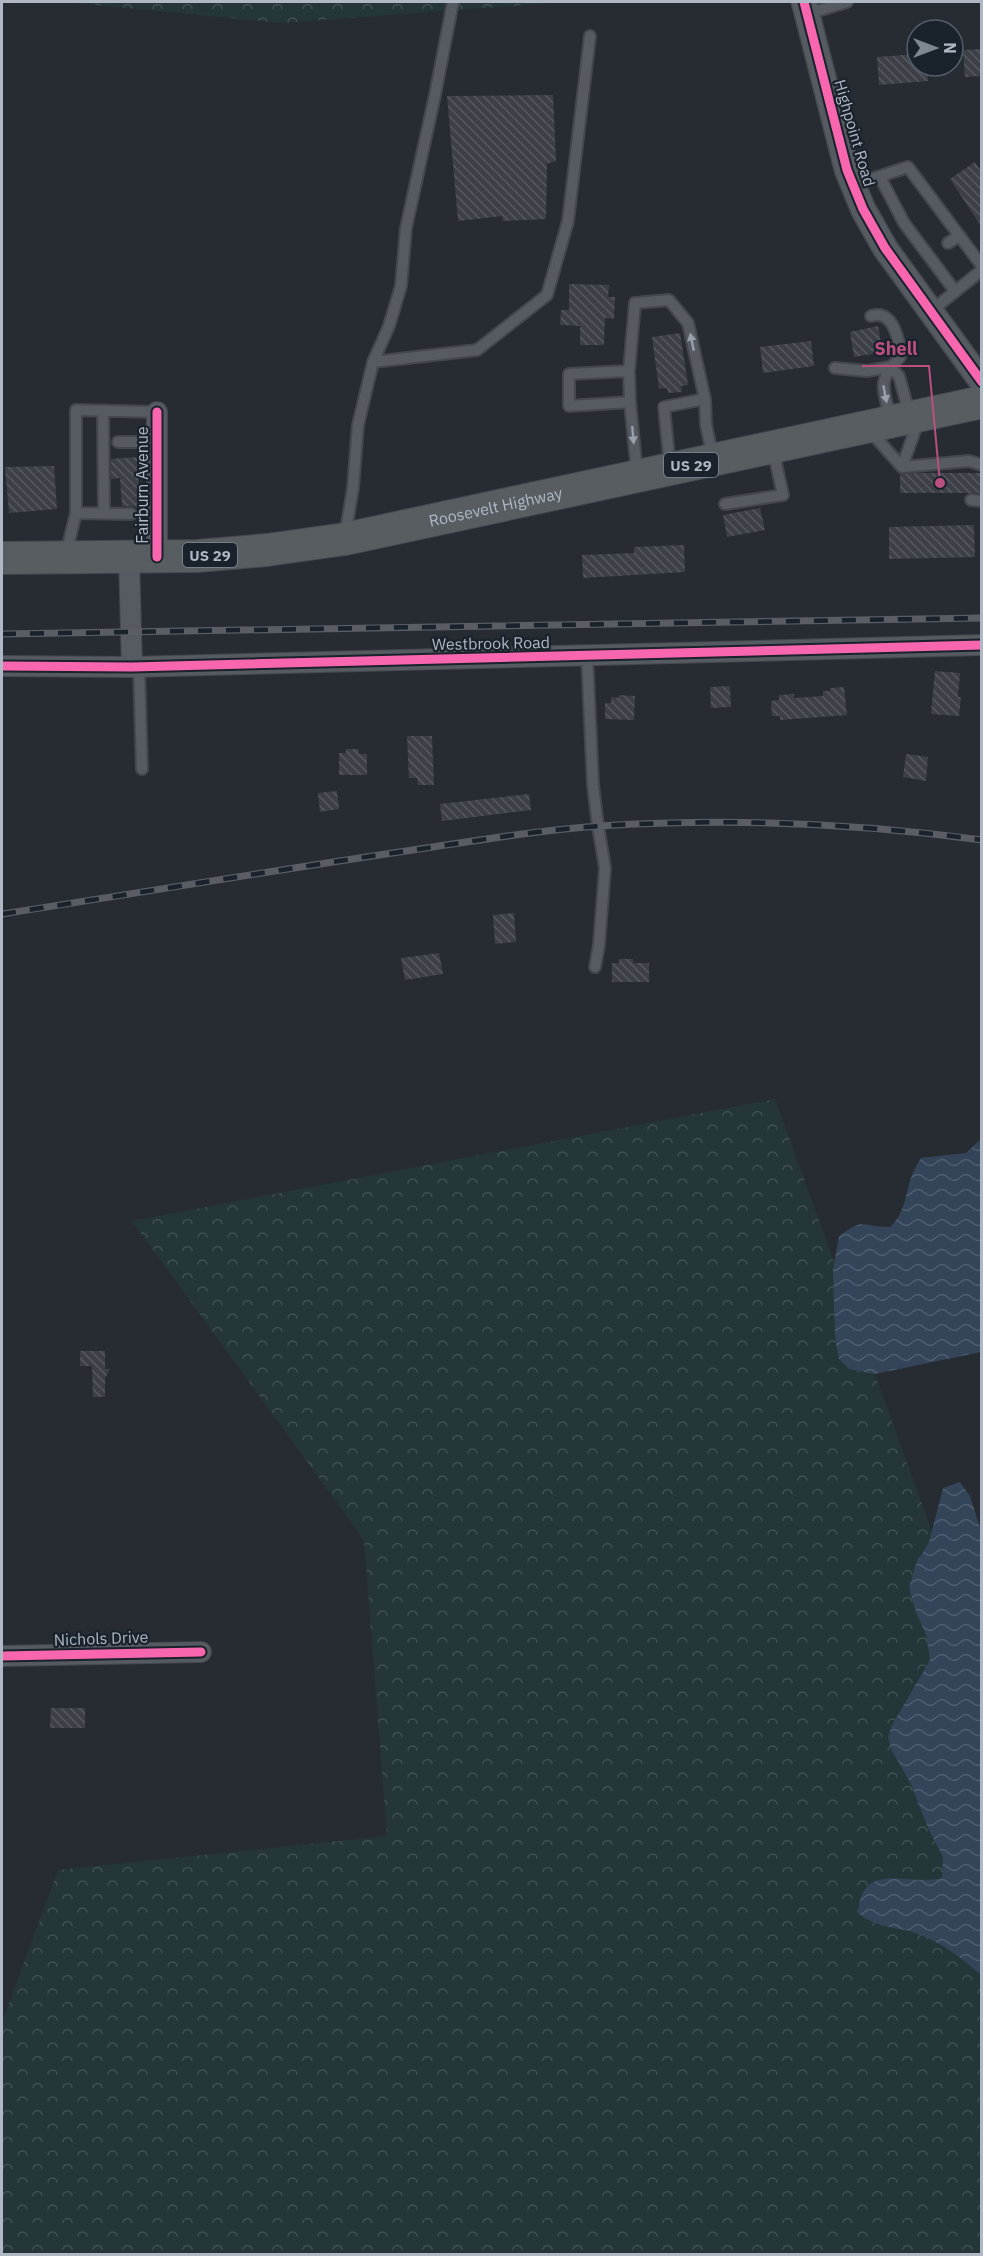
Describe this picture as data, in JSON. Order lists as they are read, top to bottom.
{
  "streets": {
    "main road": ["US 29", "Roosevelt Highway"],
    "street": [
      "Highpoint Road",
      "Fairburn Avenue",
      "Westbrook Road",
      "Nichols Drive"
    ]
  },
  "crossings": [
    ["Fairburn Avenue", "Roosevelt Highway"],
    ["Fairburn Avenue", "Westbrook Road"]
  ],
  "places": ["Shell"],
  "north": "right"
}
